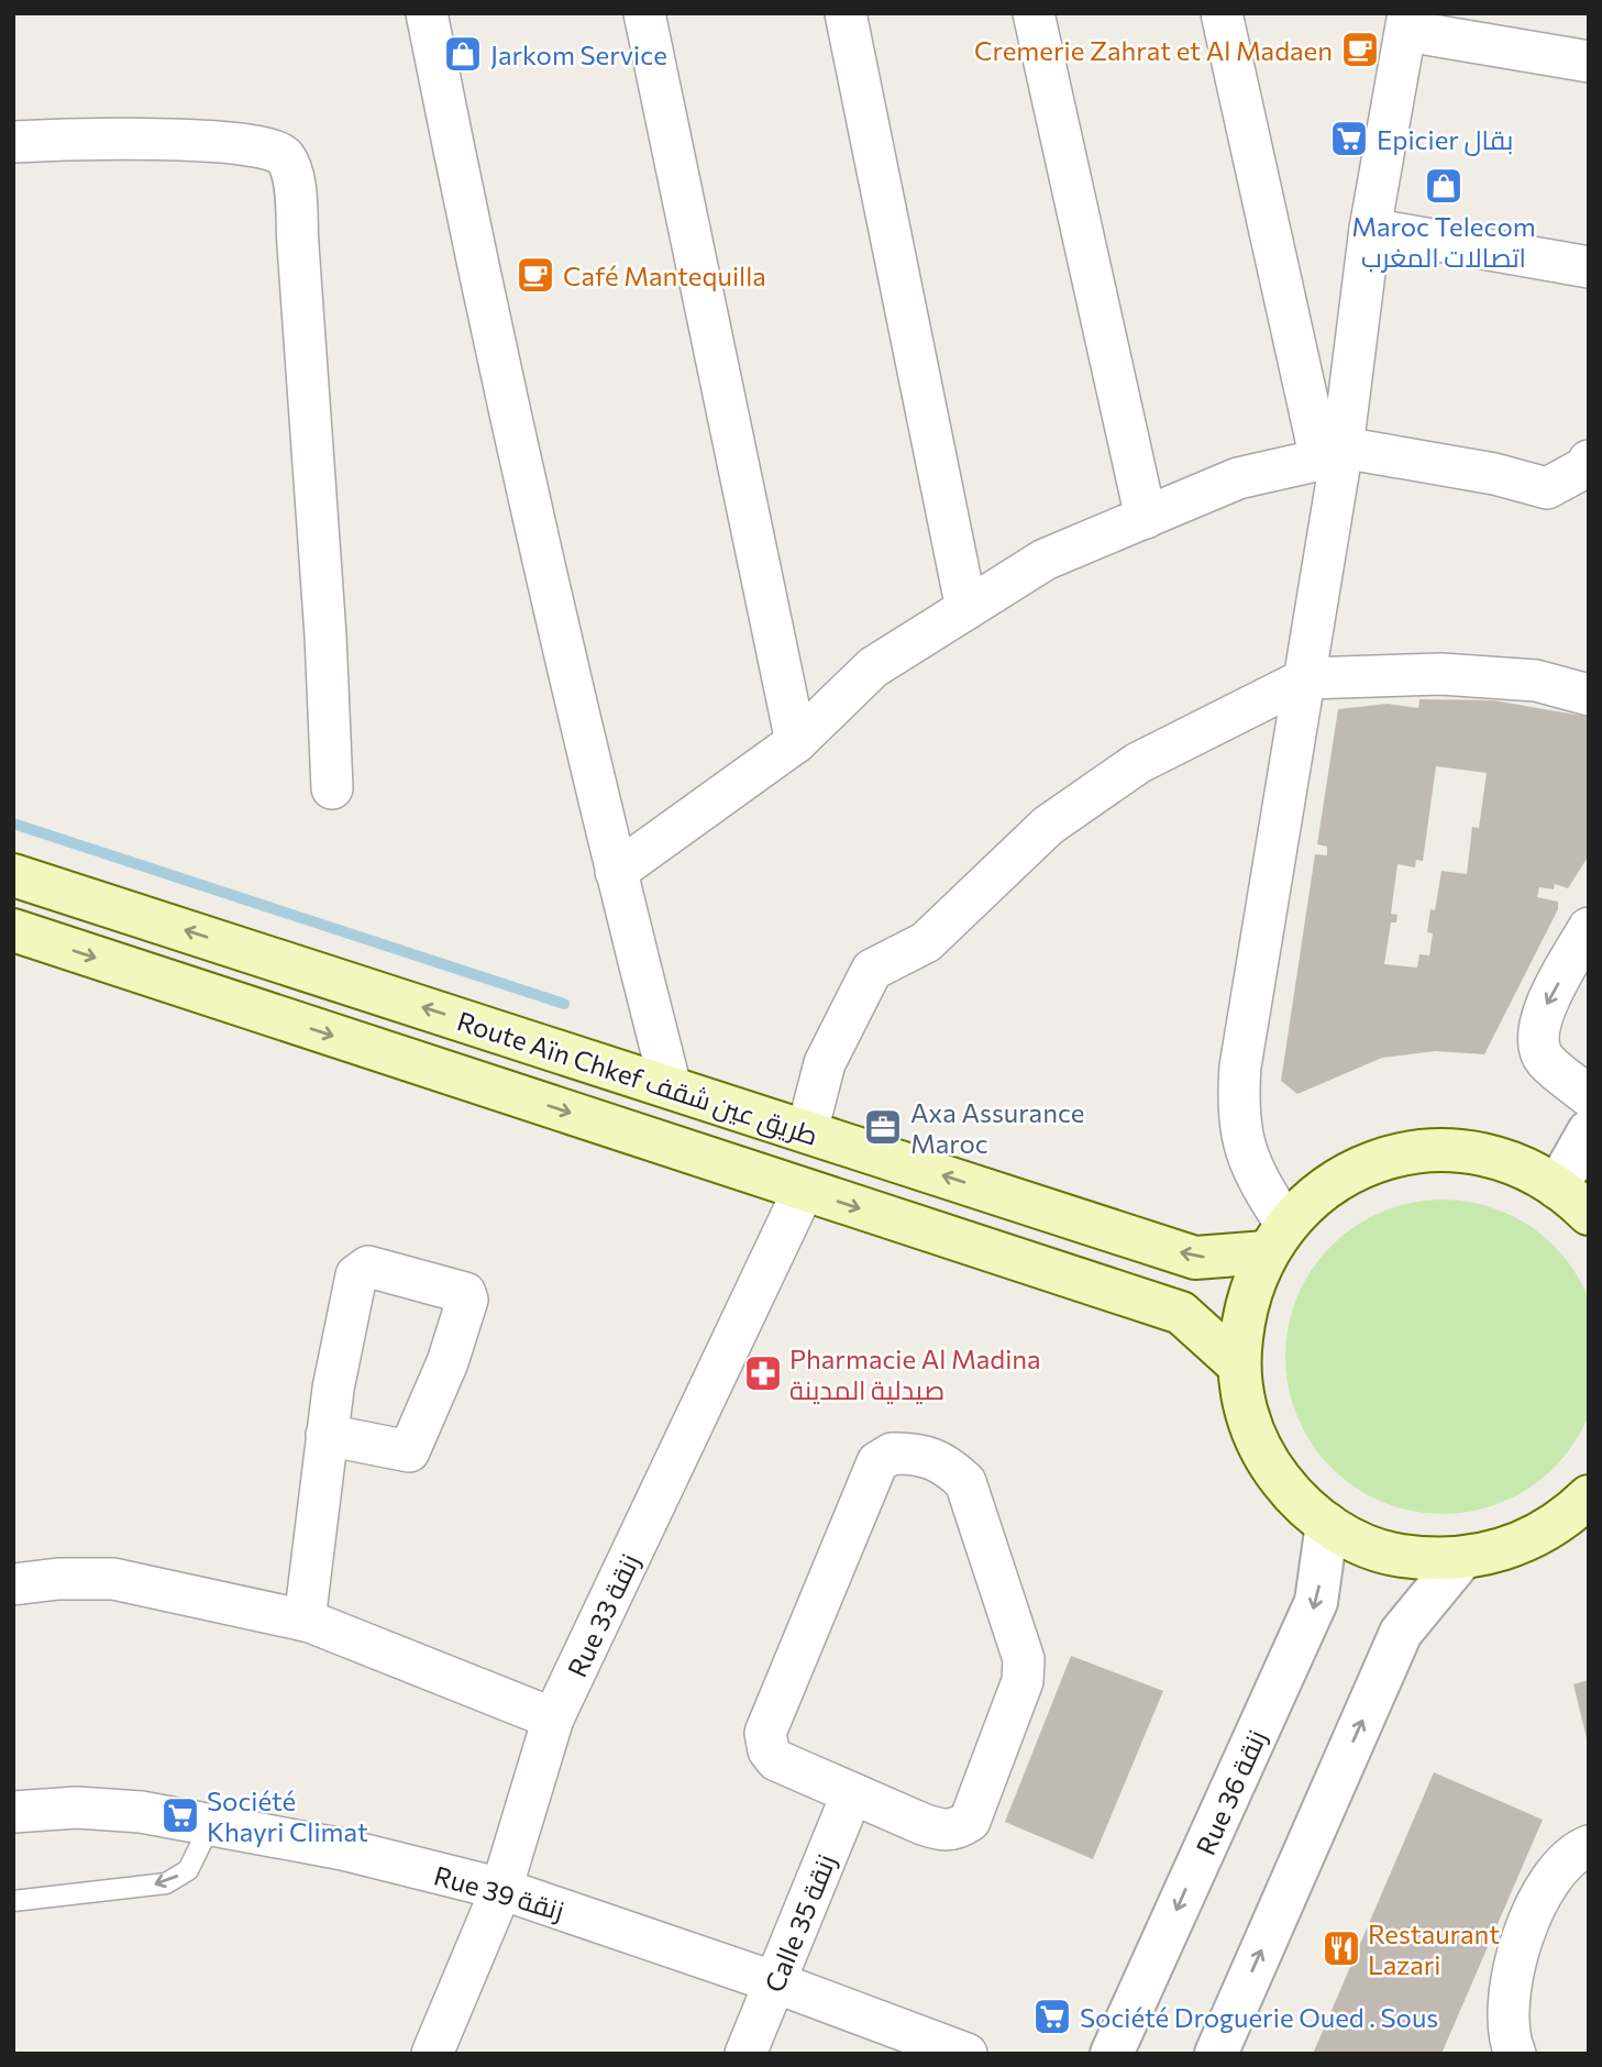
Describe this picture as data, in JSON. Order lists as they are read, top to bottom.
{
  "streets": {
    "main road": ["Route Aïn Chkef طريق عين شقف"],
    "street": [
      "Rue 33 زنقة",
      "Rue 36 زنقة",
      "Rue 39 زنقة",
      "Calle 35 زنقة"
    ]
  },
  "crossings": [
    ["Route Aïn Chkef طريق عين شقف", "Rue 33 زنقة"],
    ["Rue 33 زنقة", "Rue 39 زنقة"],
    ["Rue 39 زنقة", "Calle 35 زنقة"]
  ],
  "places": {
    "cafe": ["Cremerie Zahrat et Al Madaen", "Café Mantequilla"],
    "shop": ["Jarkom Service", "Maroc Telecom اتصالات المغرب"],
    "supermarket": ["Epicier بقال", "Société Khayri Climat", "Société Droguerie Oued . Sous"],
    "office": ["Axa Assurance Maroc"],
    "pharmacy": ["Pharmacie Al Madina صيدلية المدينة"],
    "restaurant": ["Restaurant Lazari"]
  }
}
